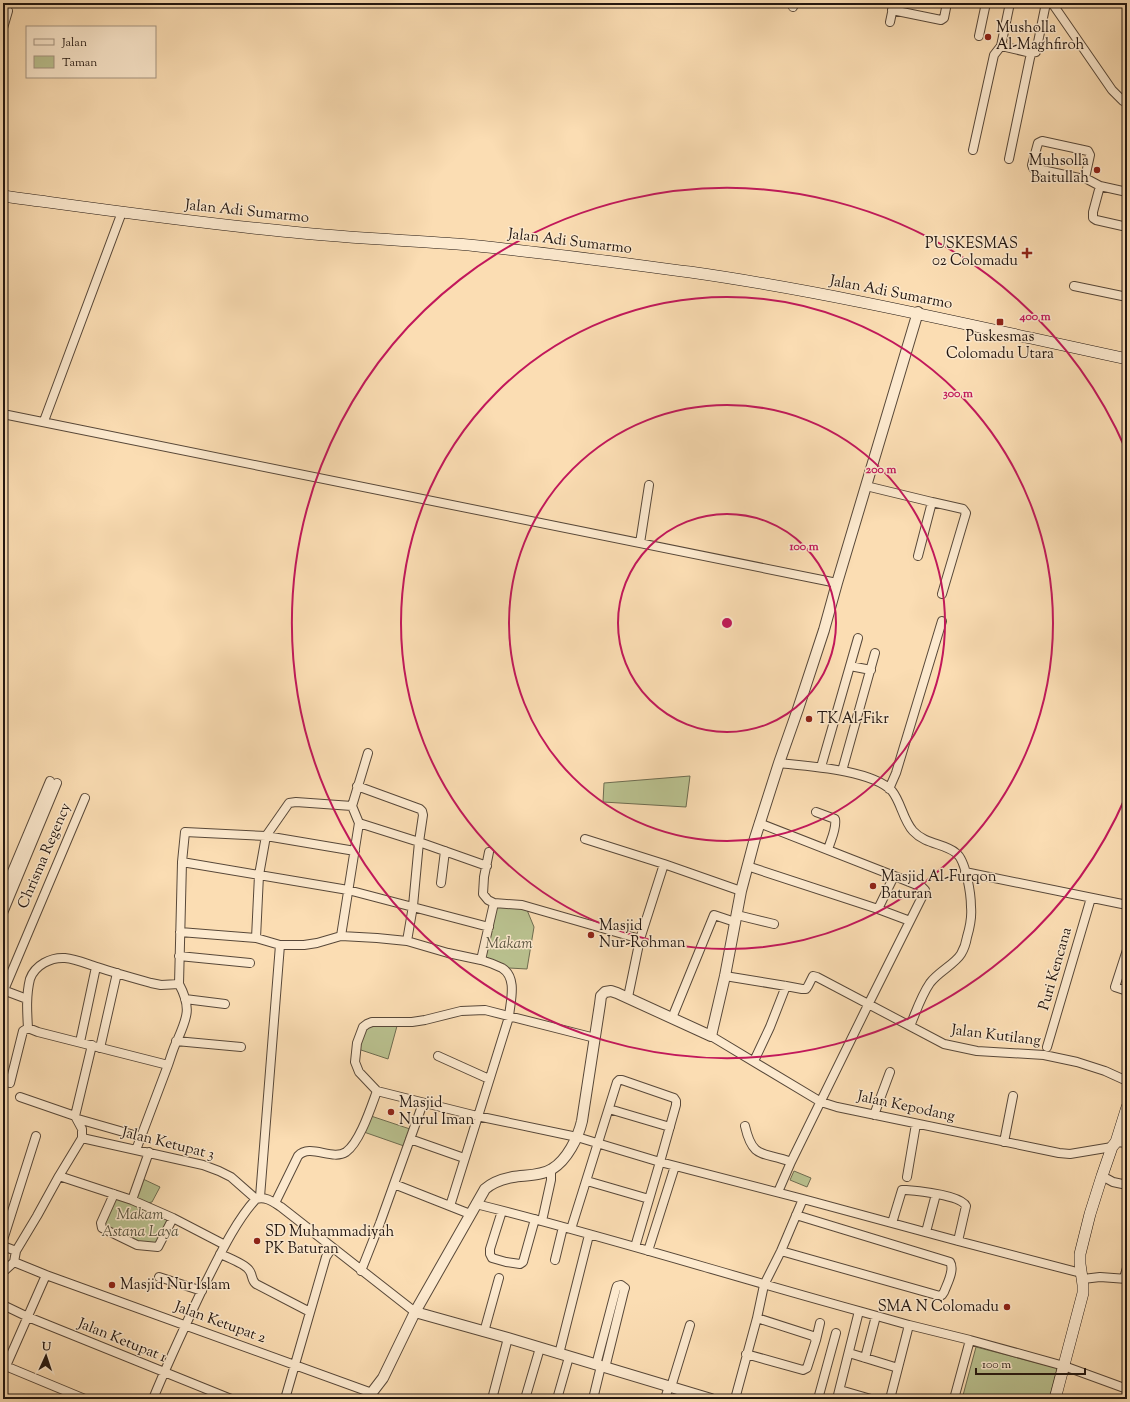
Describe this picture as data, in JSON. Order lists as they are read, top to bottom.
{
  "streets": {
    "main road": ["Jalan Adi Sumarmo"],
    "street": [
      "Chrisma Regency",
      "Puri Kencana",
      "Jalan Kutilang",
      "Jalan Kepodang",
      "Jalan Ketupat 3",
      "Jalan Ketupat 2",
      "Jalan Ketupat 1"
    ]
  },
  "parks": ["Makam", "Makam Astana Laya"],
  "places": {
    "other": [
      "Musholla Al-Maghfiroh",
      "Muhsolla Baitullah",
      "TK Al-Fikr",
      "Masjid Al-Furqon Baturan",
      "Masjid Nur-Rohman",
      "Masjid Nurul Iman",
      "SD Muhammadiyah PK Baturan",
      "Masjid Nur Islam",
      "SMA N Colomadu"
    ],
    "health": ["PUSKESMAS 02 Colomadu"],
    "transit": ["Puskesmas Colomadu Utara"]
  },
  "legend": ["Jalan", "Taman"],
  "scale_bar": "100 m",
  "north": "top",
  "rings": [
    "400 m",
    "300 m",
    "200 m",
    "100 m"
  ]
}
